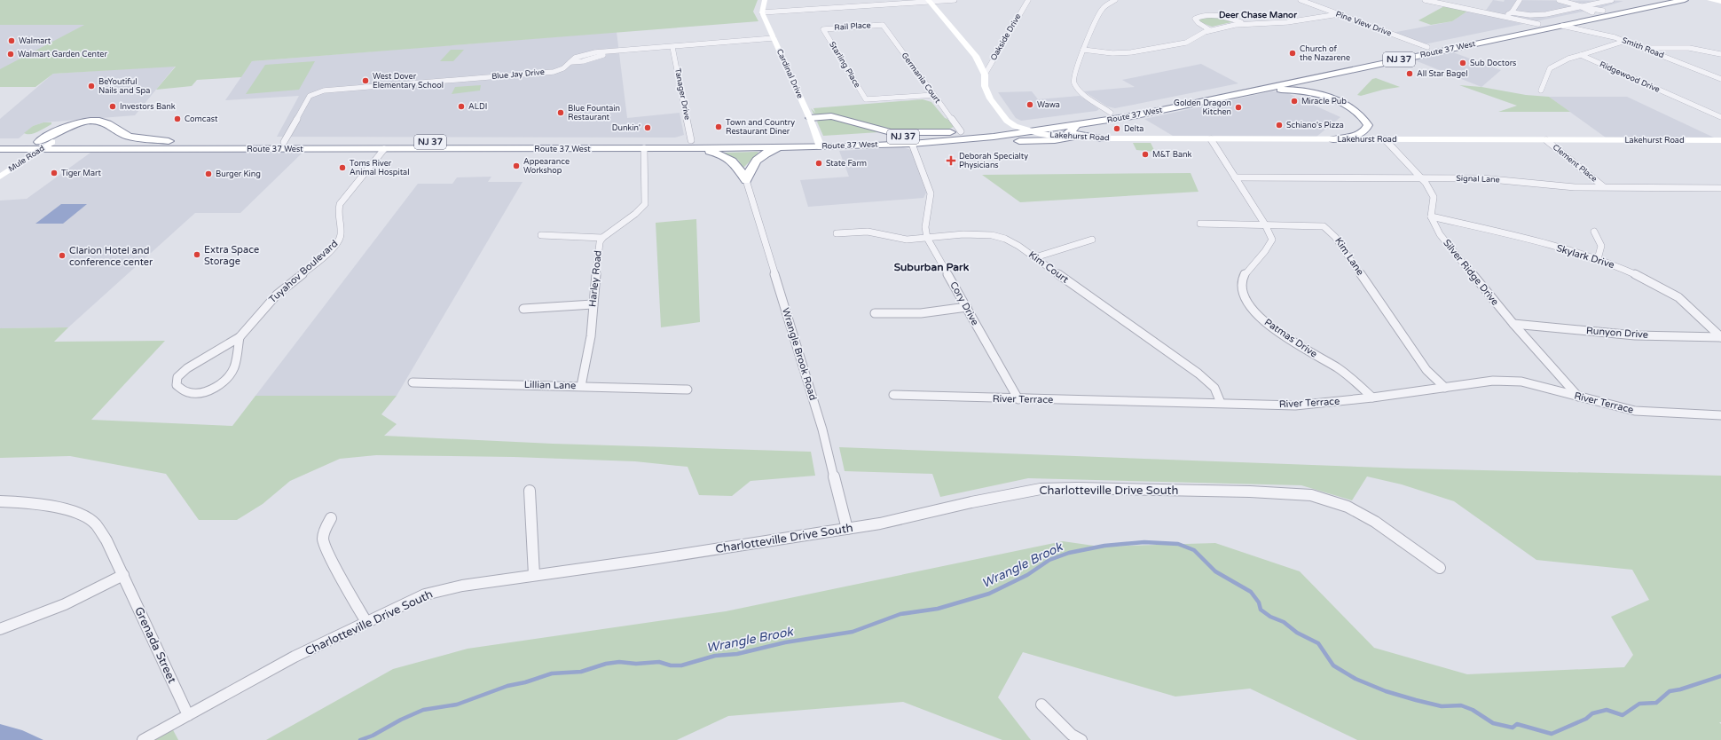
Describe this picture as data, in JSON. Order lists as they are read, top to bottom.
{
  "streets": {
    "highway": ["Route 37 West", "NJ 37"],
    "main road": ["Cardinal Drive", "Lakehurst Road", "Mule Road"],
    "street": [
      "Pine View Drive",
      "Rail Place",
      "Oakside Drive",
      "Smith Road",
      "Starling Place",
      "Blue Jay Drive",
      "Ridgewood Drive",
      "Germania Court",
      "Tanager Drive",
      "Clement Place",
      "Signal Lane",
      "Kim Lane",
      "Skylark Drive",
      "Kim Court",
      "Tuyahov Boulevard",
      "Silver Ridge Drive",
      "Harley Road",
      "Cory Drive",
      "Runyon Drive",
      "Patmas Drive",
      "Wrangle Brook Road",
      "Lillian Lane",
      "River Terrace",
      "Charlotteville Drive South",
      "Grenada Street"
    ]
  },
  "crossings": [
    ["Pine View Drive", "Route 37 West"],
    ["Rail Place", "Starling Place"],
    ["Rail Place", "Germania Court"],
    ["Smith Road", "Route 37 West"],
    ["Smith Road", "Ridgewood Drive"],
    ["Route 37 West", "Cardinal Drive"],
    ["Route 37 West", "Blue Jay Drive"],
    ["Route 37 West", "Germania Court"],
    ["Route 37 West", "Tanager Drive"],
    ["Route 37 West", "Lakehurst Road"],
    ["Route 37 West", "Mule Road"],
    ["Route 37 West", "Tuyahov Boulevard"],
    ["Route 37 West", "Harley Road"],
    ["Route 37 West", "Cory Drive"],
    ["Starling Place", "Germania Court"],
    ["Cardinal Drive", "Blue Jay Drive"],
    ["Blue Jay Drive", "Tanager Drive"],
    ["Lakehurst Road", "Clement Place"],
    ["Lakehurst Road", "Patmas Drive"],
    ["Clement Place", "Signal Lane"],
    ["Signal Lane", "Patmas Drive"],
    ["Kim Lane", "Patmas Drive"],
    ["Kim Lane", "River Terrace"],
    ["Skylark Drive", "Silver Ridge Drive"],
    ["Skylark Drive", "Runyon Drive"],
    ["Kim Court", "Cory Drive"],
    ["Kim Court", "River Terrace"],
    ["Silver Ridge Drive", "Runyon Drive"],
    ["Silver Ridge Drive", "River Terrace"],
    ["Harley Road", "Lillian Lane"],
    ["Cory Drive", "River Terrace"],
    ["Patmas Drive", "River Terrace"],
    ["Wrangle Brook Road", "Charlotteville Drive South"],
    ["Charlotteville Drive South", "Grenada Street"]
  ],
  "districts": ["Deer Chase Manor", "Suburban Park"],
  "water": ["Wrangle Brook"],
  "places": {
    "other": [
      "Walmart",
      "Church of the Nazarene",
      "Walmart Garden Center",
      "Sub Doctors",
      "All Star Bagel",
      "West Dover Elementary School",
      "BeYoutiful Nails and Spa",
      "Miracle Pub",
      "Wawa",
      "Investors Bank",
      "ALDI",
      "Golden Dragon Kitchen",
      "Blue Fountain Restaurant",
      "Comcast",
      "Schiano's Pizza",
      "Town and Country Restaurant Diner",
      "Dunkin'",
      "Delta",
      "M&T Bank",
      "State Farm",
      "Appearance Workshop",
      "Toms River Animal Hospital",
      "Tiger Mart",
      "Burger King",
      "Extra Space Storage",
      "Clarion Hotel and conference center"
    ],
    "health": ["Deborah Specialty Physicians"]
  }
}
